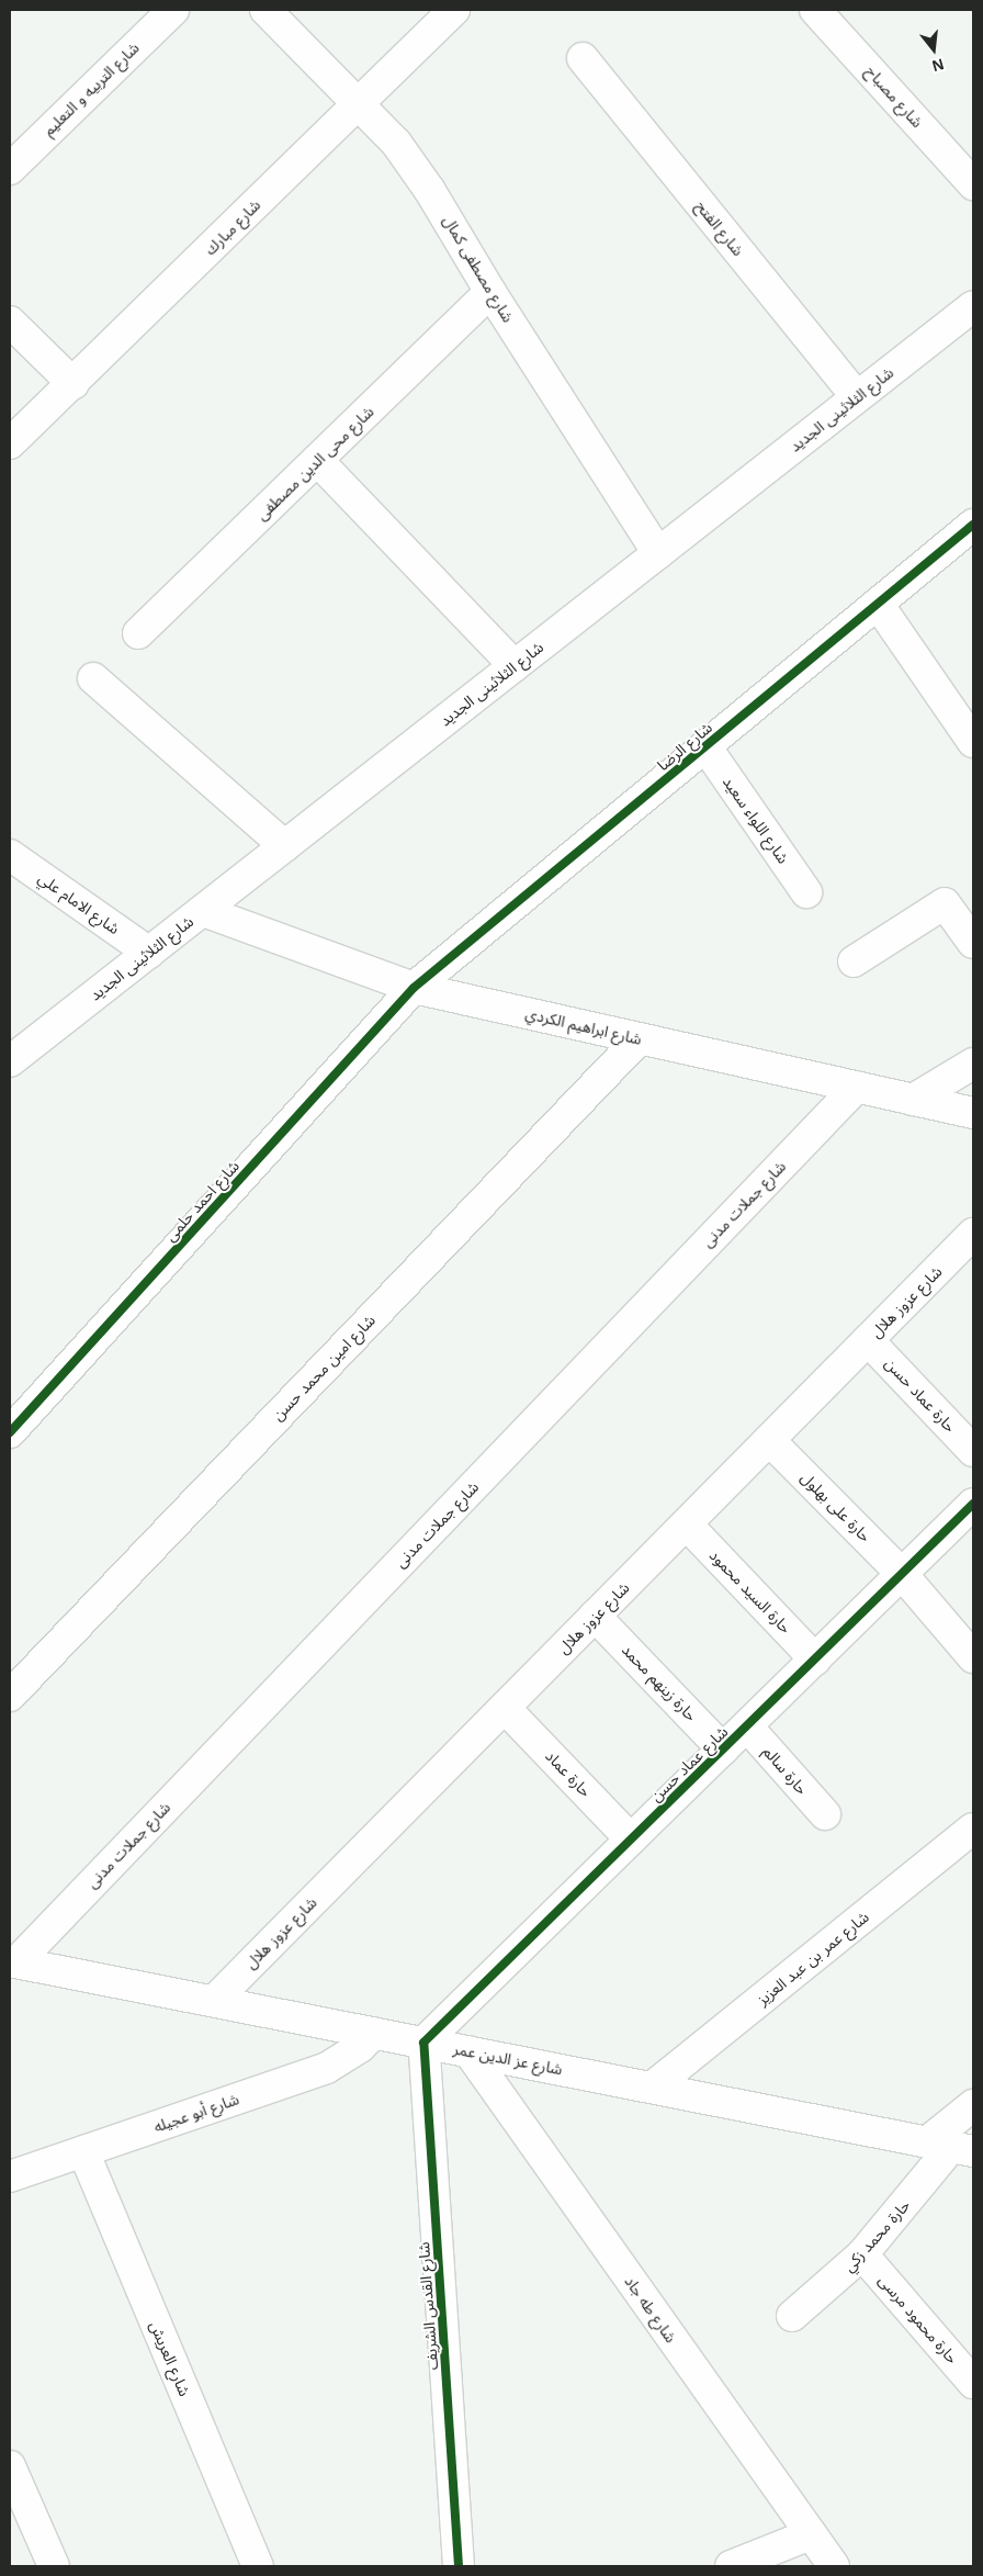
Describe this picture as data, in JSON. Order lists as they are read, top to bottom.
{
  "streets": {
    "street": [
      "شارع التربيه و التعليم",
      "شارع مصباح",
      "شارع مبارك",
      "شارع الفتح",
      "شارع مصطفى كمال",
      "شارع الثلاثينى الجديد",
      "شارع محى الدين مصطفى",
      "شارع الرضا",
      "شارع اللواء سعيد",
      "شارع الامام علي",
      "شارع ابراهيم الكردي",
      "شارع احمد حلمى",
      "شارع جملات مدنى",
      "شارع عزوز هلال",
      "شارع امين محمد حسن",
      "حارة عماد حسن",
      "حارة على بهلول",
      "حارة السيد محمود",
      "حارة زينهم محمد",
      "شارع عماد حسن",
      "حارة سالم",
      "حارة عماد",
      "شارع عمر بن عبد العزيز",
      "شارع عز الدين عمر",
      "شارع أبو عجيله",
      "حارة محمد زكي",
      "شارع القدس الشريف",
      "شارع طه جاد",
      "حارة محمود مرسى",
      "شارع العريش"
    ]
  },
  "crossings": [
    ["شارع مبارك", "شارع مصطفى كمال"],
    ["شارع الفتح", "شارع الثلاثينى الجديد"],
    ["شارع مصطفى كمال", "شارع الثلاثينى الجديد"],
    ["شارع مصطفى كمال", "شارع محى الدين مصطفى"],
    ["شارع الثلاثينى الجديد", "شارع الامام علي"],
    ["شارع الثلاثينى الجديد", "شارع ابراهيم الكردي"],
    ["شارع الرضا", "شارع اللواء سعيد"],
    ["شارع الرضا", "شارع ابراهيم الكردي"],
    ["شارع الرضا", "شارع احمد حلمى"],
    ["شارع ابراهيم الكردي", "شارع احمد حلمى"],
    ["شارع ابراهيم الكردي", "شارع جملات مدنى"],
    ["شارع ابراهيم الكردي", "شارع امين محمد حسن"],
    ["شارع جملات مدنى", "شارع عز الدين عمر"],
    ["شارع عزوز هلال", "حارة عماد حسن"],
    ["شارع عزوز هلال", "حارة على بهلول"],
    ["شارع عزوز هلال", "حارة السيد محمود"],
    ["شارع عزوز هلال", "حارة زينهم محمد"],
    ["شارع عزوز هلال", "حارة عماد"],
    ["شارع عزوز هلال", "شارع عز الدين عمر"],
    ["حارة على بهلول", "شارع عماد حسن"],
    ["حارة السيد محمود", "شارع عماد حسن"],
    ["حارة زينهم محمد", "شارع عماد حسن"],
    ["شارع عماد حسن", "حارة سالم"],
    ["شارع عماد حسن", "حارة عماد"],
    ["شارع عماد حسن", "شارع عز الدين عمر"],
    ["شارع عماد حسن", "شارع القدس الشريف"],
    ["شارع عمر بن عبد العزيز", "شارع عز الدين عمر"],
    ["شارع عز الدين عمر", "شارع أبو عجيله"],
    ["شارع عز الدين عمر", "حارة محمد زكي"],
    ["شارع عز الدين عمر", "شارع القدس الشريف"],
    ["شارع عز الدين عمر", "شارع طه جاد"],
    ["شارع أبو عجيله", "شارع العريش"],
    ["حارة محمد زكي", "حارة محمود مرسى"]
  ],
  "north": "bottom"
}
